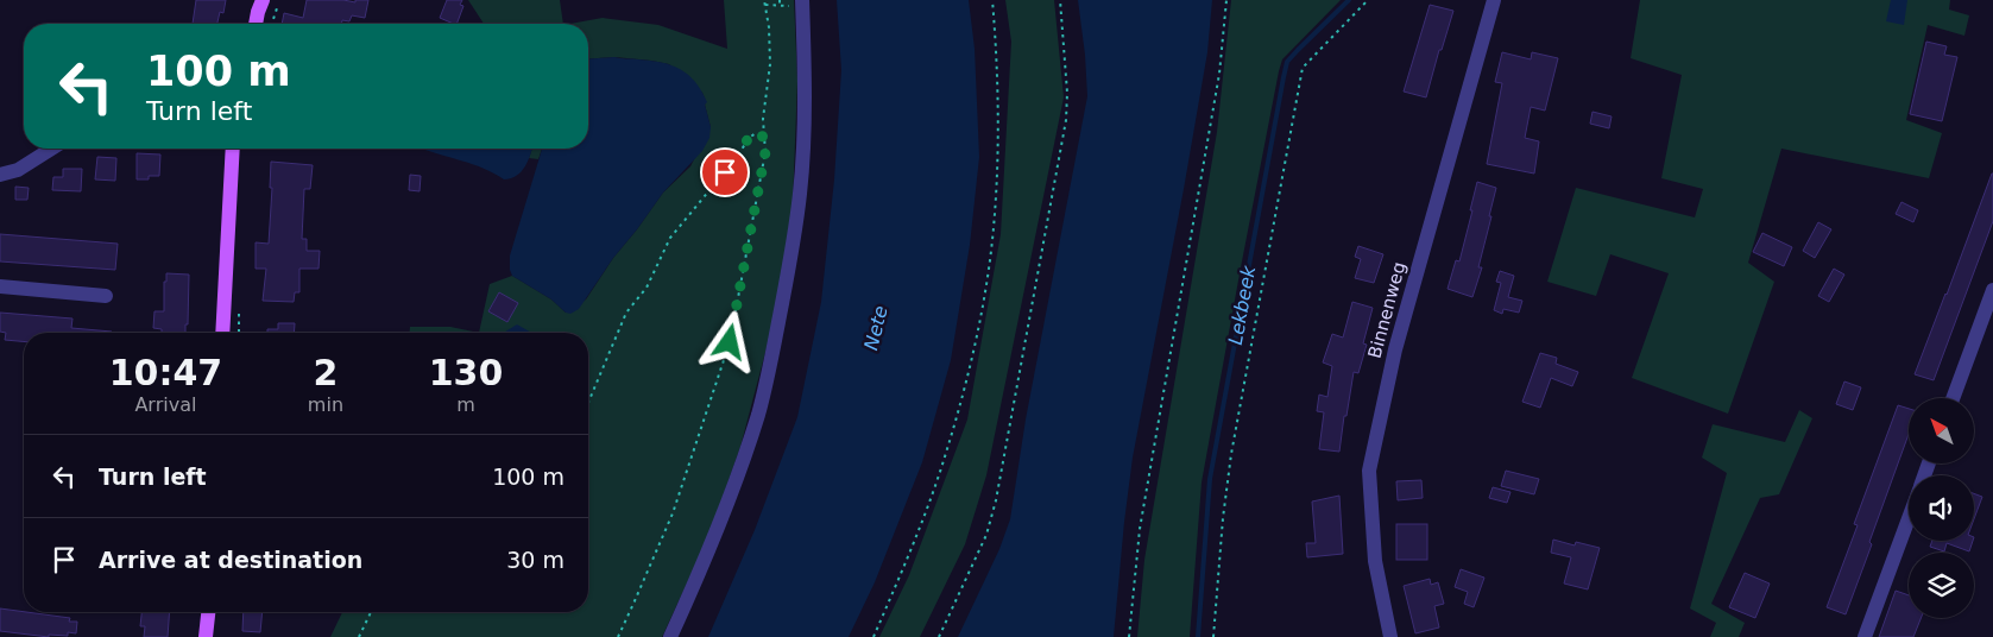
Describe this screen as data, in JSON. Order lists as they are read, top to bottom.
{
  "streets": {
    "street": ["Binnenweg"]
  },
  "water": ["Lekbeek", "Nete"],
  "north": "top left",
  "page": {
    "turn": ["100 m", "Turn left"],
    "eta": [
      "10:47",
      "Arrival",
      "2",
      "min",
      "130",
      "m"
    ],
    "list": [
      {
        "name": "Turn left",
        "value": "100 m"
      },
      {
        "name": "Arrive at destination",
        "value": "30 m"
      }
    ]
  }
}
